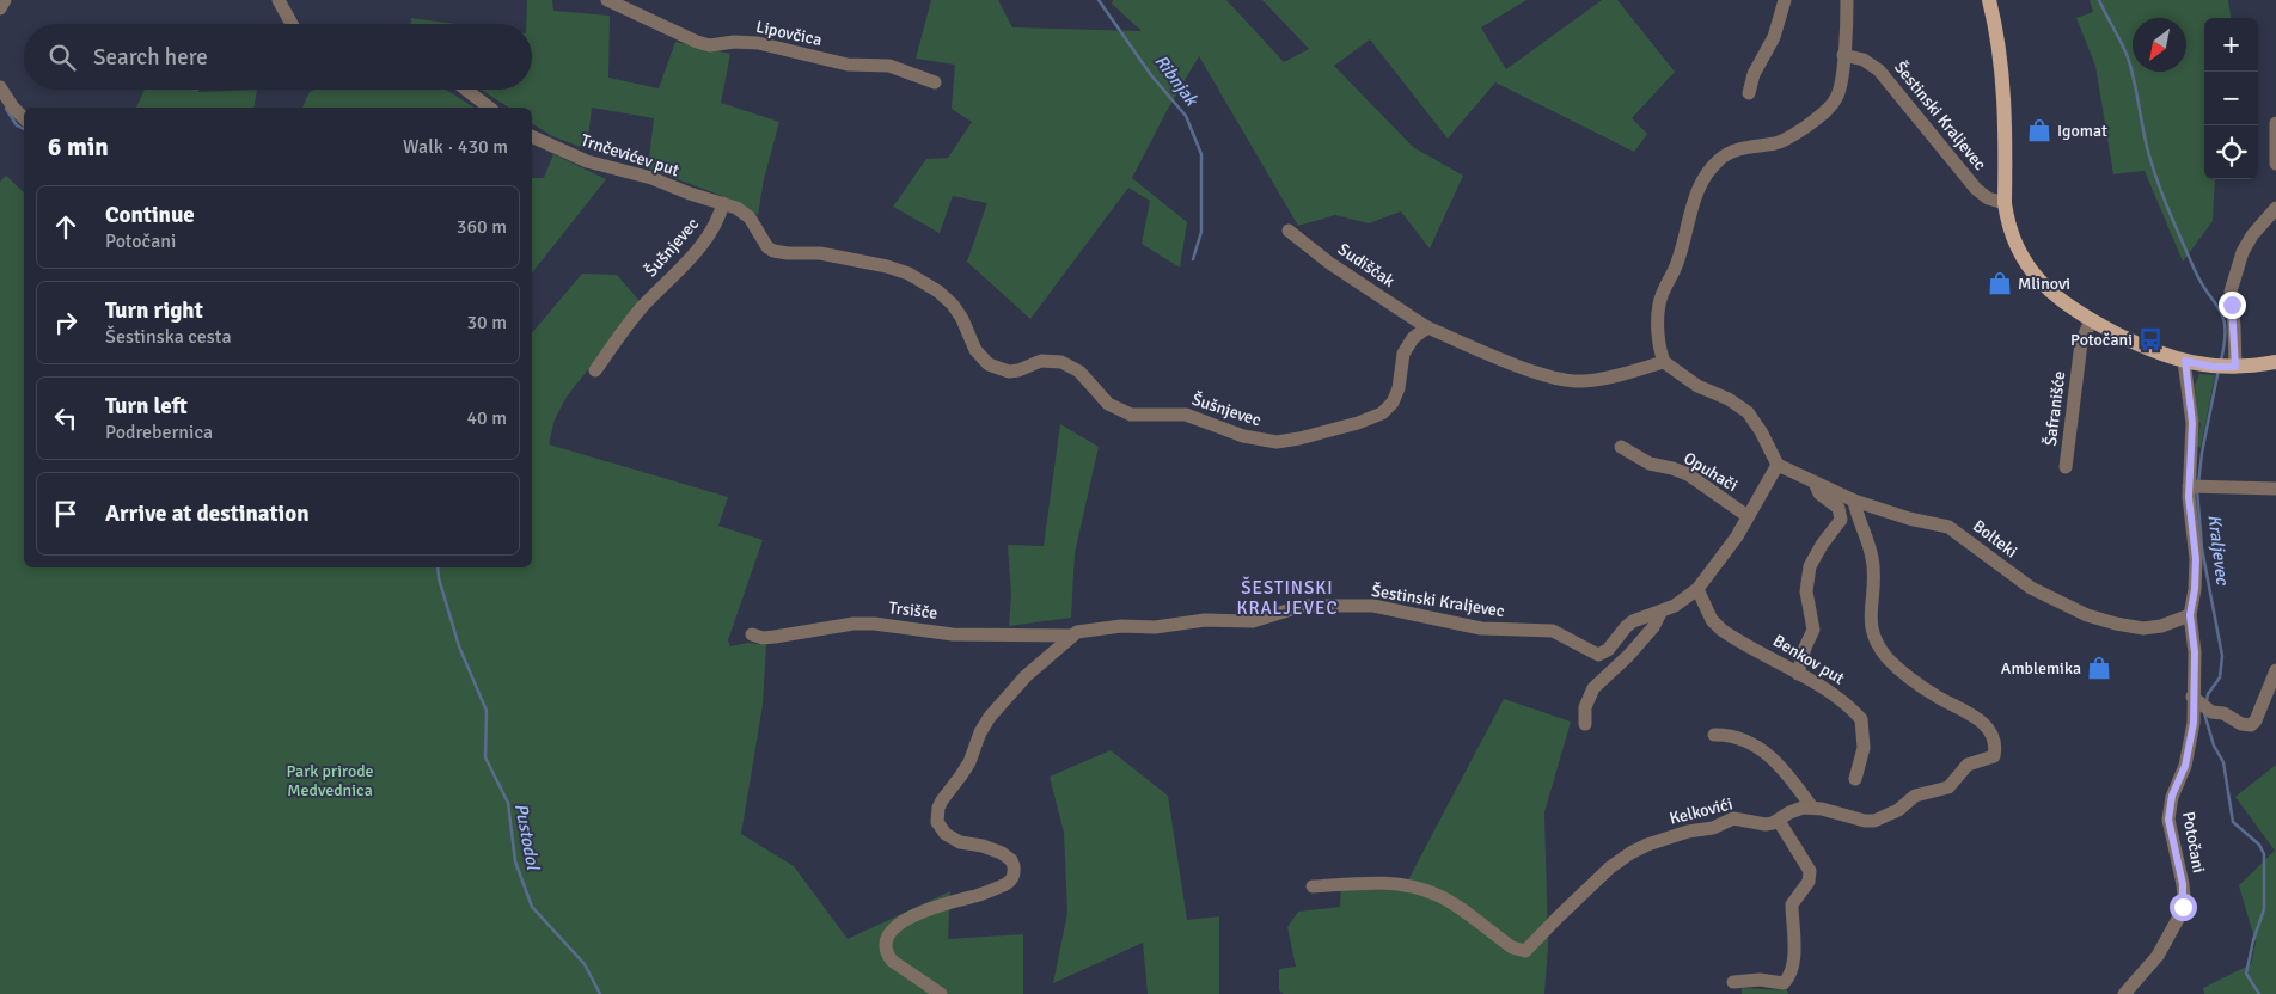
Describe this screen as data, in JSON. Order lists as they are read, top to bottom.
{
  "streets": {
    "street": [
      "Lipovčica",
      "Šestinski Kraljevec",
      "Trnčevićev put",
      "Šušnjevec",
      "Sudiščak",
      "Šafranišće",
      "Opuhači",
      "Bolteki",
      "Trsišče",
      "Benkov put",
      "Kelkovići",
      "Potočani"
    ]
  },
  "crossings": [
    ["Šestinski Kraljevec", "Opuhači"],
    ["Šestinski Kraljevec", "Bolteki"],
    ["Šestinski Kraljevec", "Trsišče"],
    ["Šestinski Kraljevec", "Benkov put"],
    ["Trnčevićev put", "Šušnjevec"],
    ["Šušnjevec", "Sudiščak"],
    ["Bolteki", "Potočani"]
  ],
  "districts": ["ŠESTINSKI KRALJEVEC"],
  "water": ["Ribnjak", "Kraljevec", "Pustodol"],
  "parks": ["Park prirode Medvednica"],
  "places": {
    "shop": ["Igomat", "Mlinovi", "Amblemika"],
    "bus stop": ["Potočani"]
  },
  "north": "bottom left",
  "page": {
    "map_buttons": ["+", "−"],
    "search": "Search here",
    "heading": ["6 min", "Walk · 430 m"],
    "list": [
      ["Continue", "Potočani", "360 m"],
      ["Turn right", "Šestinska cesta", "30 m"],
      ["Turn left", "Podrebernica", "40 m"],
      "Arrive at destination"
    ]
  }
}
